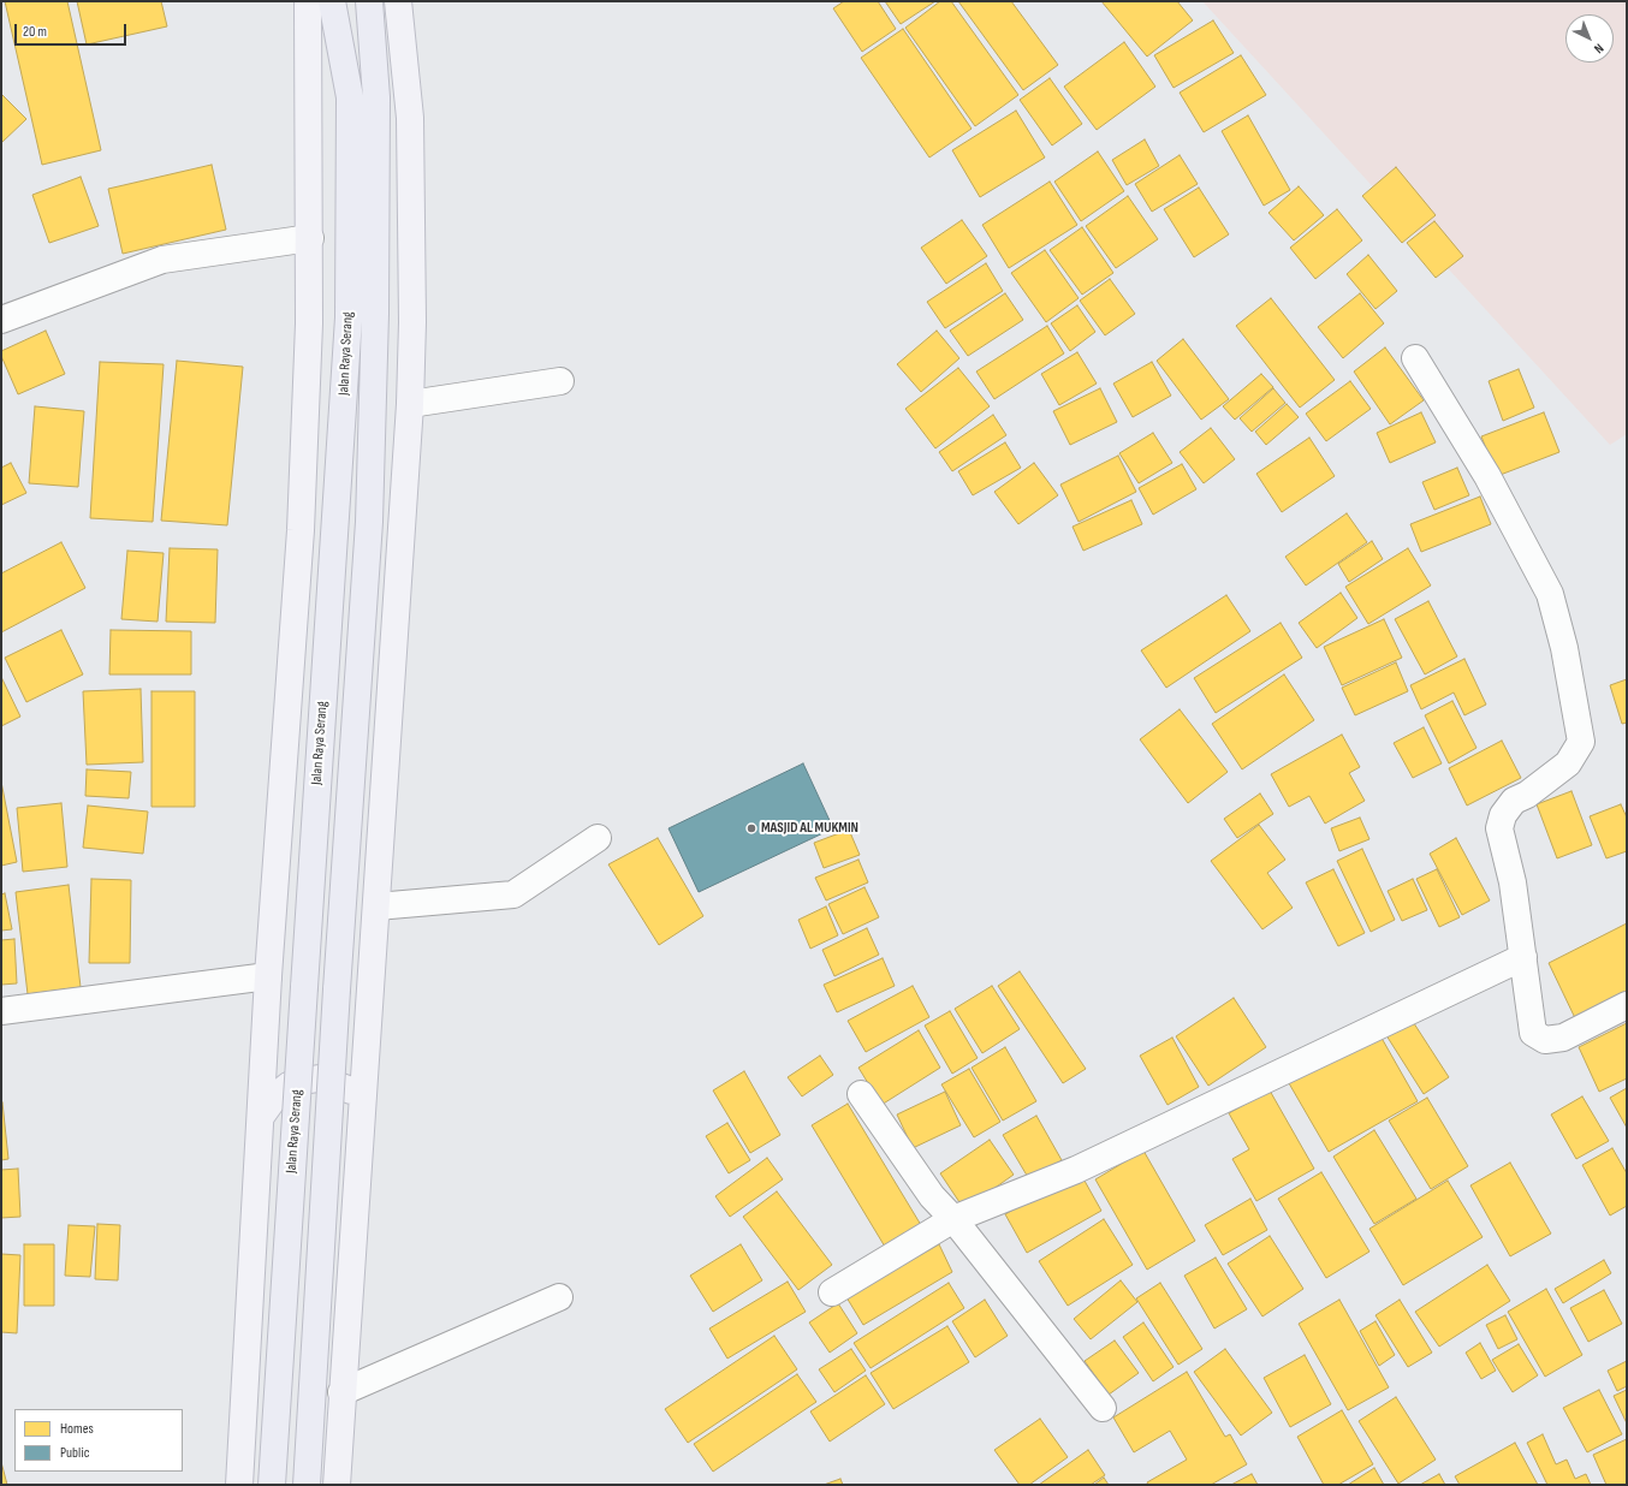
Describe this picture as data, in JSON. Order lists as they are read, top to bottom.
{
  "streets": {
    "highway": ["Jalan Raya Serang"]
  },
  "places": ["MASJID AL MUKMIN"],
  "legend": ["Homes", "Public"],
  "scale_bar": "20 m",
  "north": "bottom right"
}
